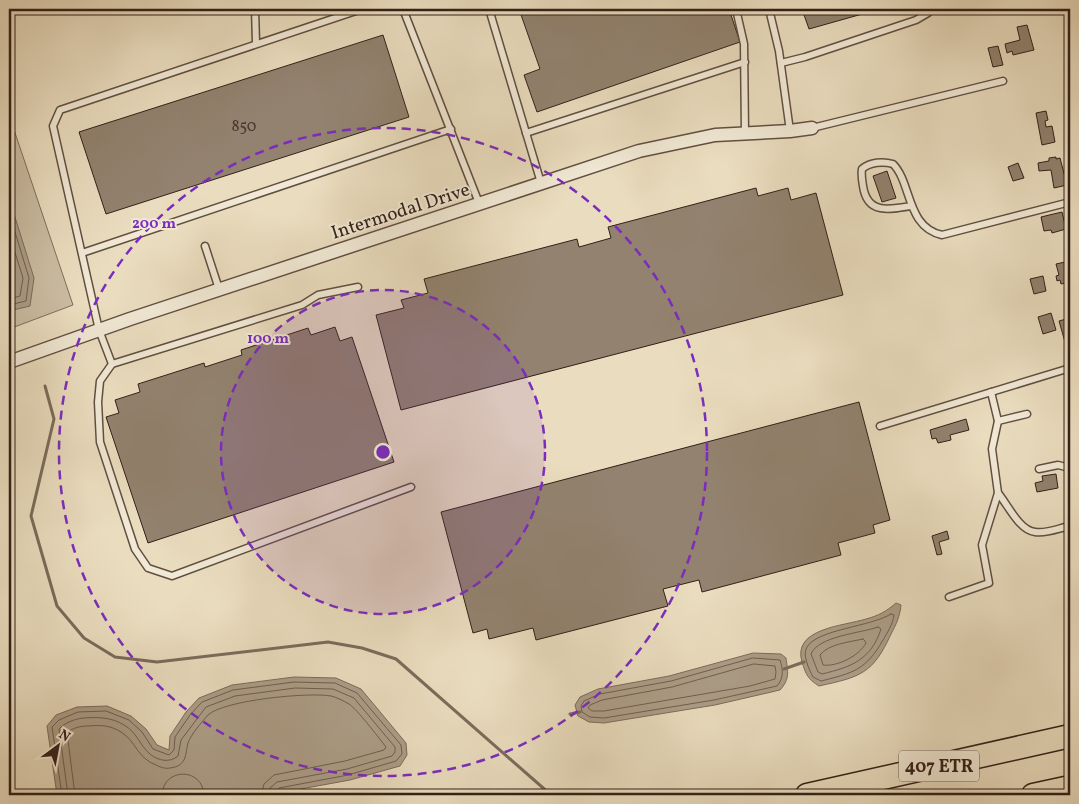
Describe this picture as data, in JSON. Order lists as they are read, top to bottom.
{
  "streets": {
    "highway": ["407 ETR"],
    "street": ["Intermodal Drive"]
  },
  "house_numbers": ["850"],
  "north": "top right",
  "rings": ["200 m", "100 m"]
}
